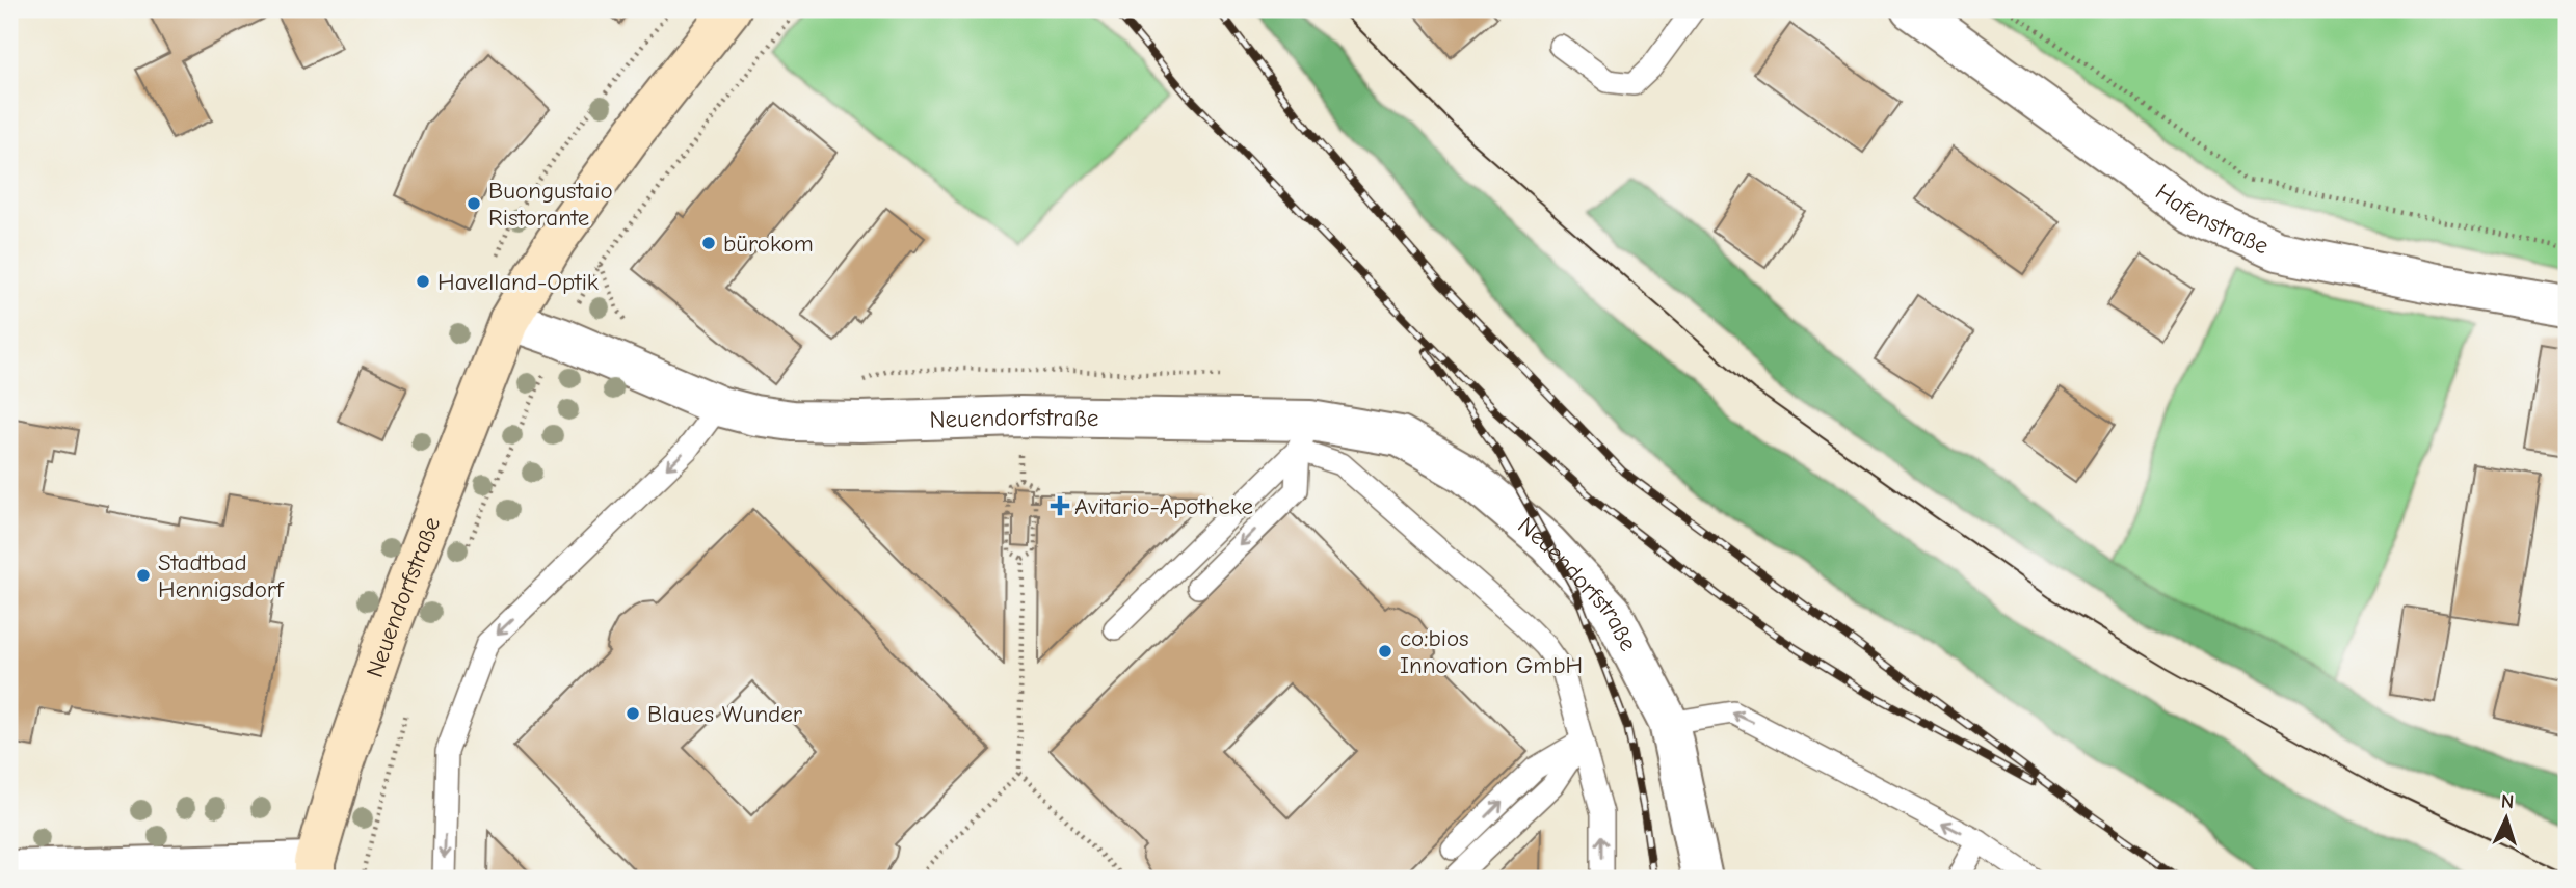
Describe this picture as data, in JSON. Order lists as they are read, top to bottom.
{
  "streets": {
    "main road": ["Neuendorfstraße"],
    "street": ["Hafenstraße"]
  },
  "places": {
    "other": [
      "Buongustaio Ristorante",
      "bürokom",
      "Havelland-Optik",
      "Stadtbad Hennigsdorf",
      "co:bios Innovation GmbH",
      "Blaues Wunder"
    ],
    "health": ["Avitario-Apotheke"]
  },
  "north": "top"
}
